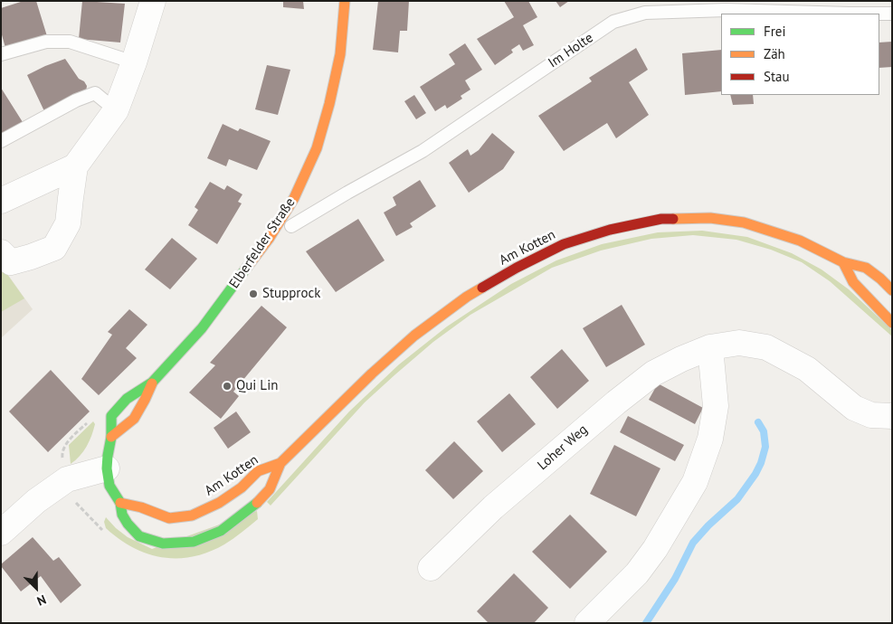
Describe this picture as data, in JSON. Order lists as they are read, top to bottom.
{
  "streets": {
    "main road": ["Elberfelder Straße", "Am Kotten"],
    "street": ["Loher Weg"],
    "lane": ["Im Holte"]
  },
  "crossings": [
    ["Elberfelder Straße", "Am Kotten"]
  ],
  "places": ["Stupprock", "Qui Lin"],
  "legend": ["Frei", "Zäh", "Stau"],
  "north": "bottom right"
}
